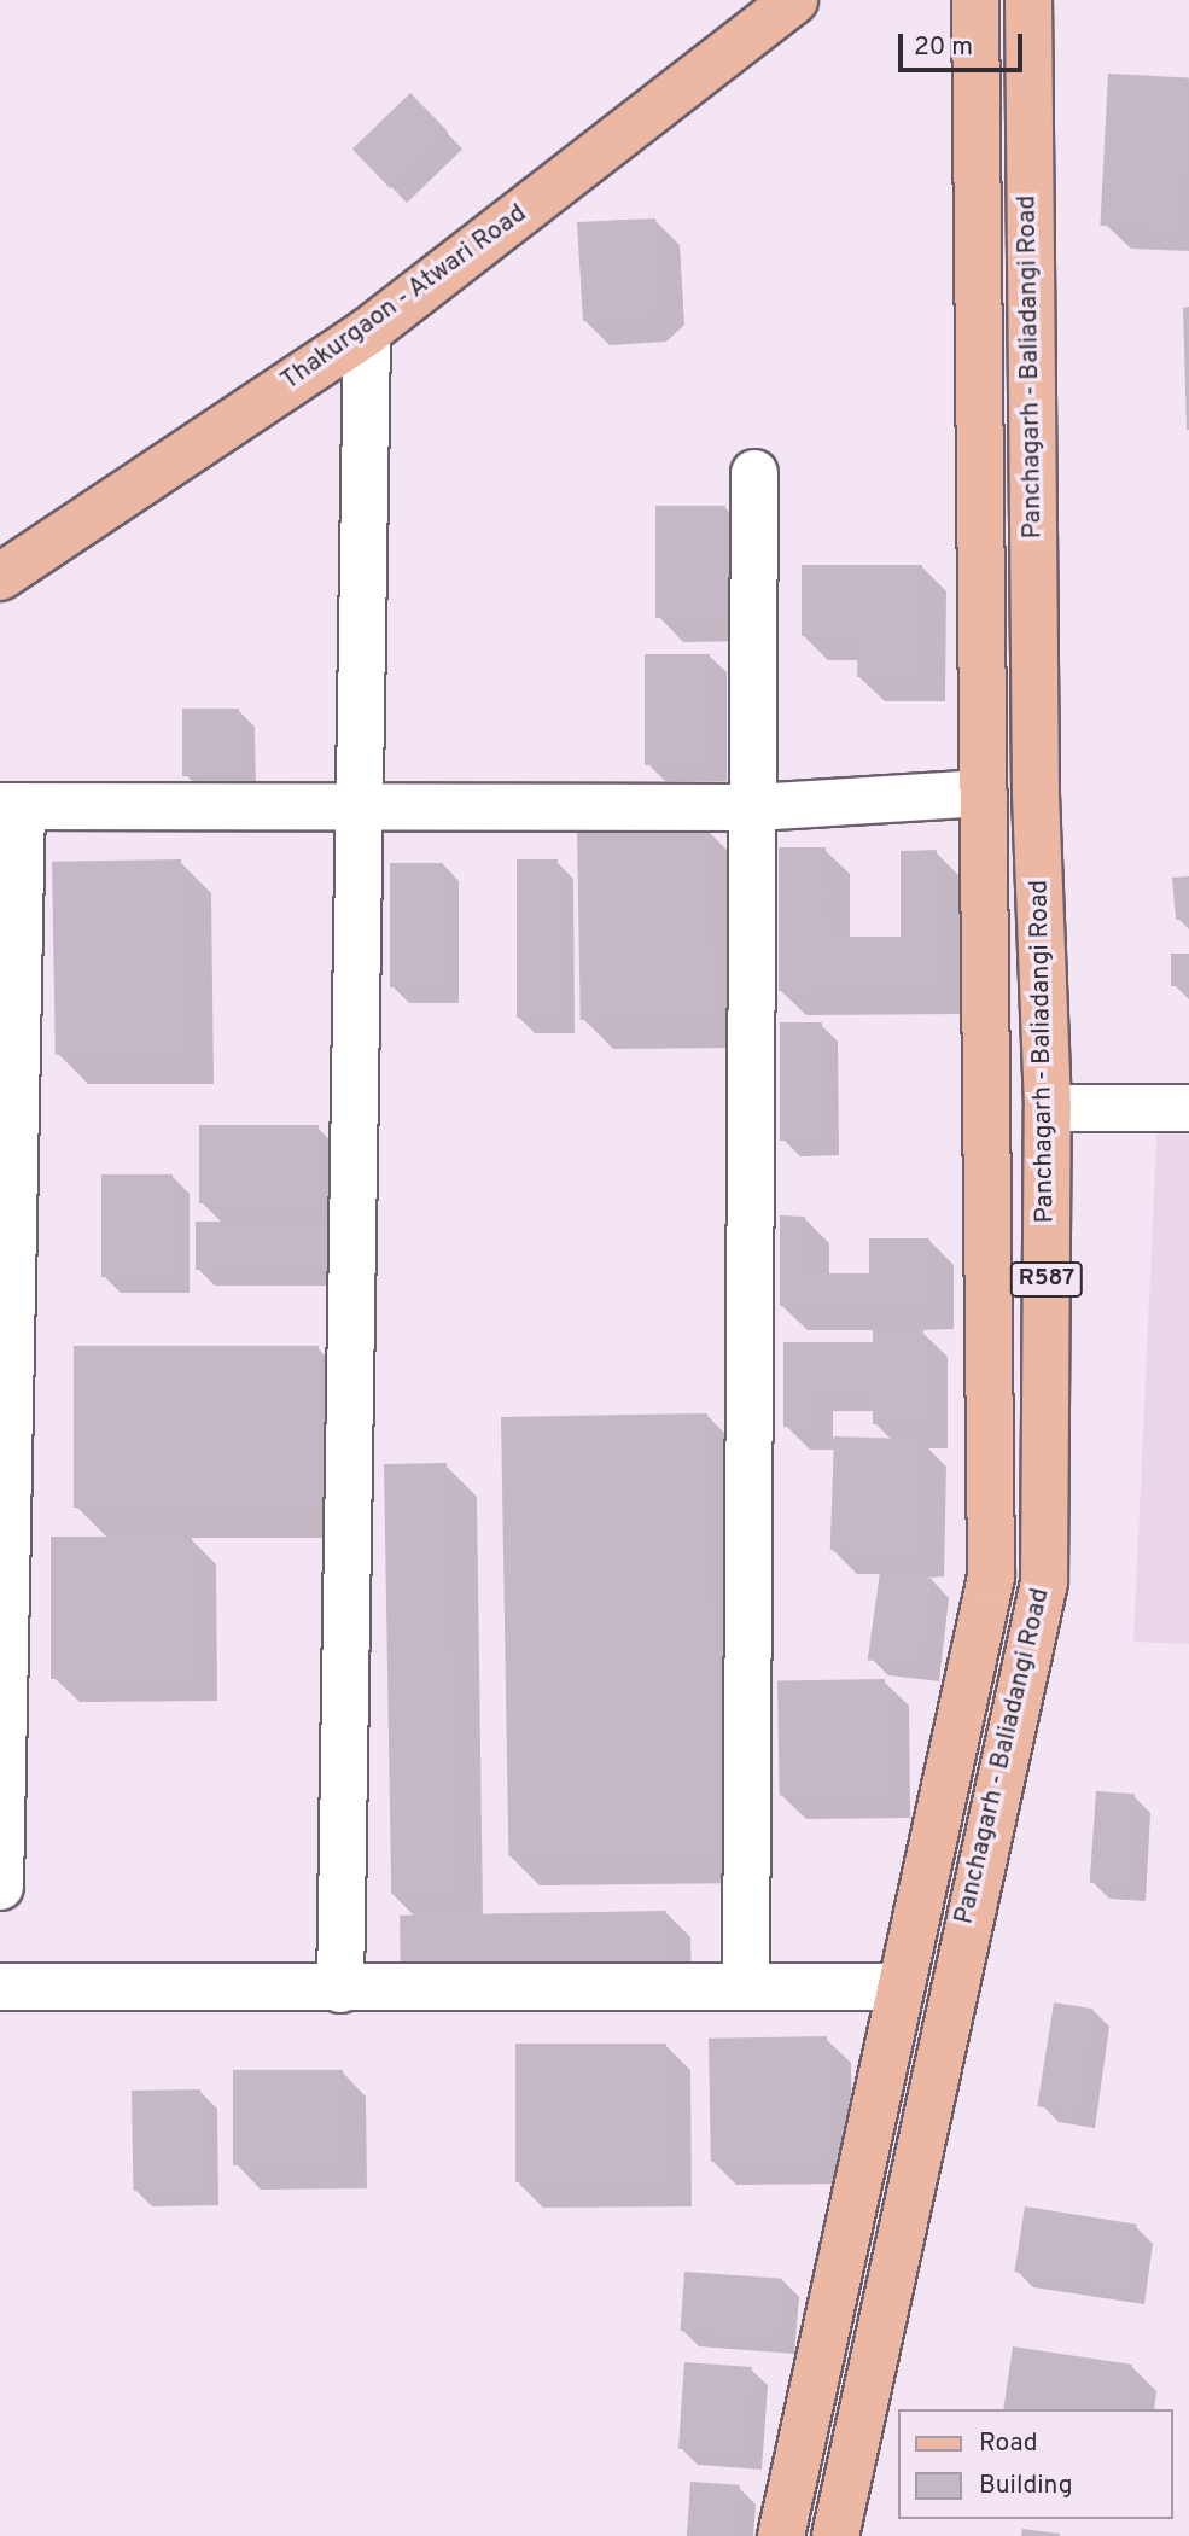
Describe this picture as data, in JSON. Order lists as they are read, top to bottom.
{
  "streets": {
    "main road": ["Thakurgaon - Atwari Road", "Panchagarh - Baliadangi Road", "R587"]
  },
  "legend": ["Road", "Building"],
  "scale_bar": "20 m"
}
